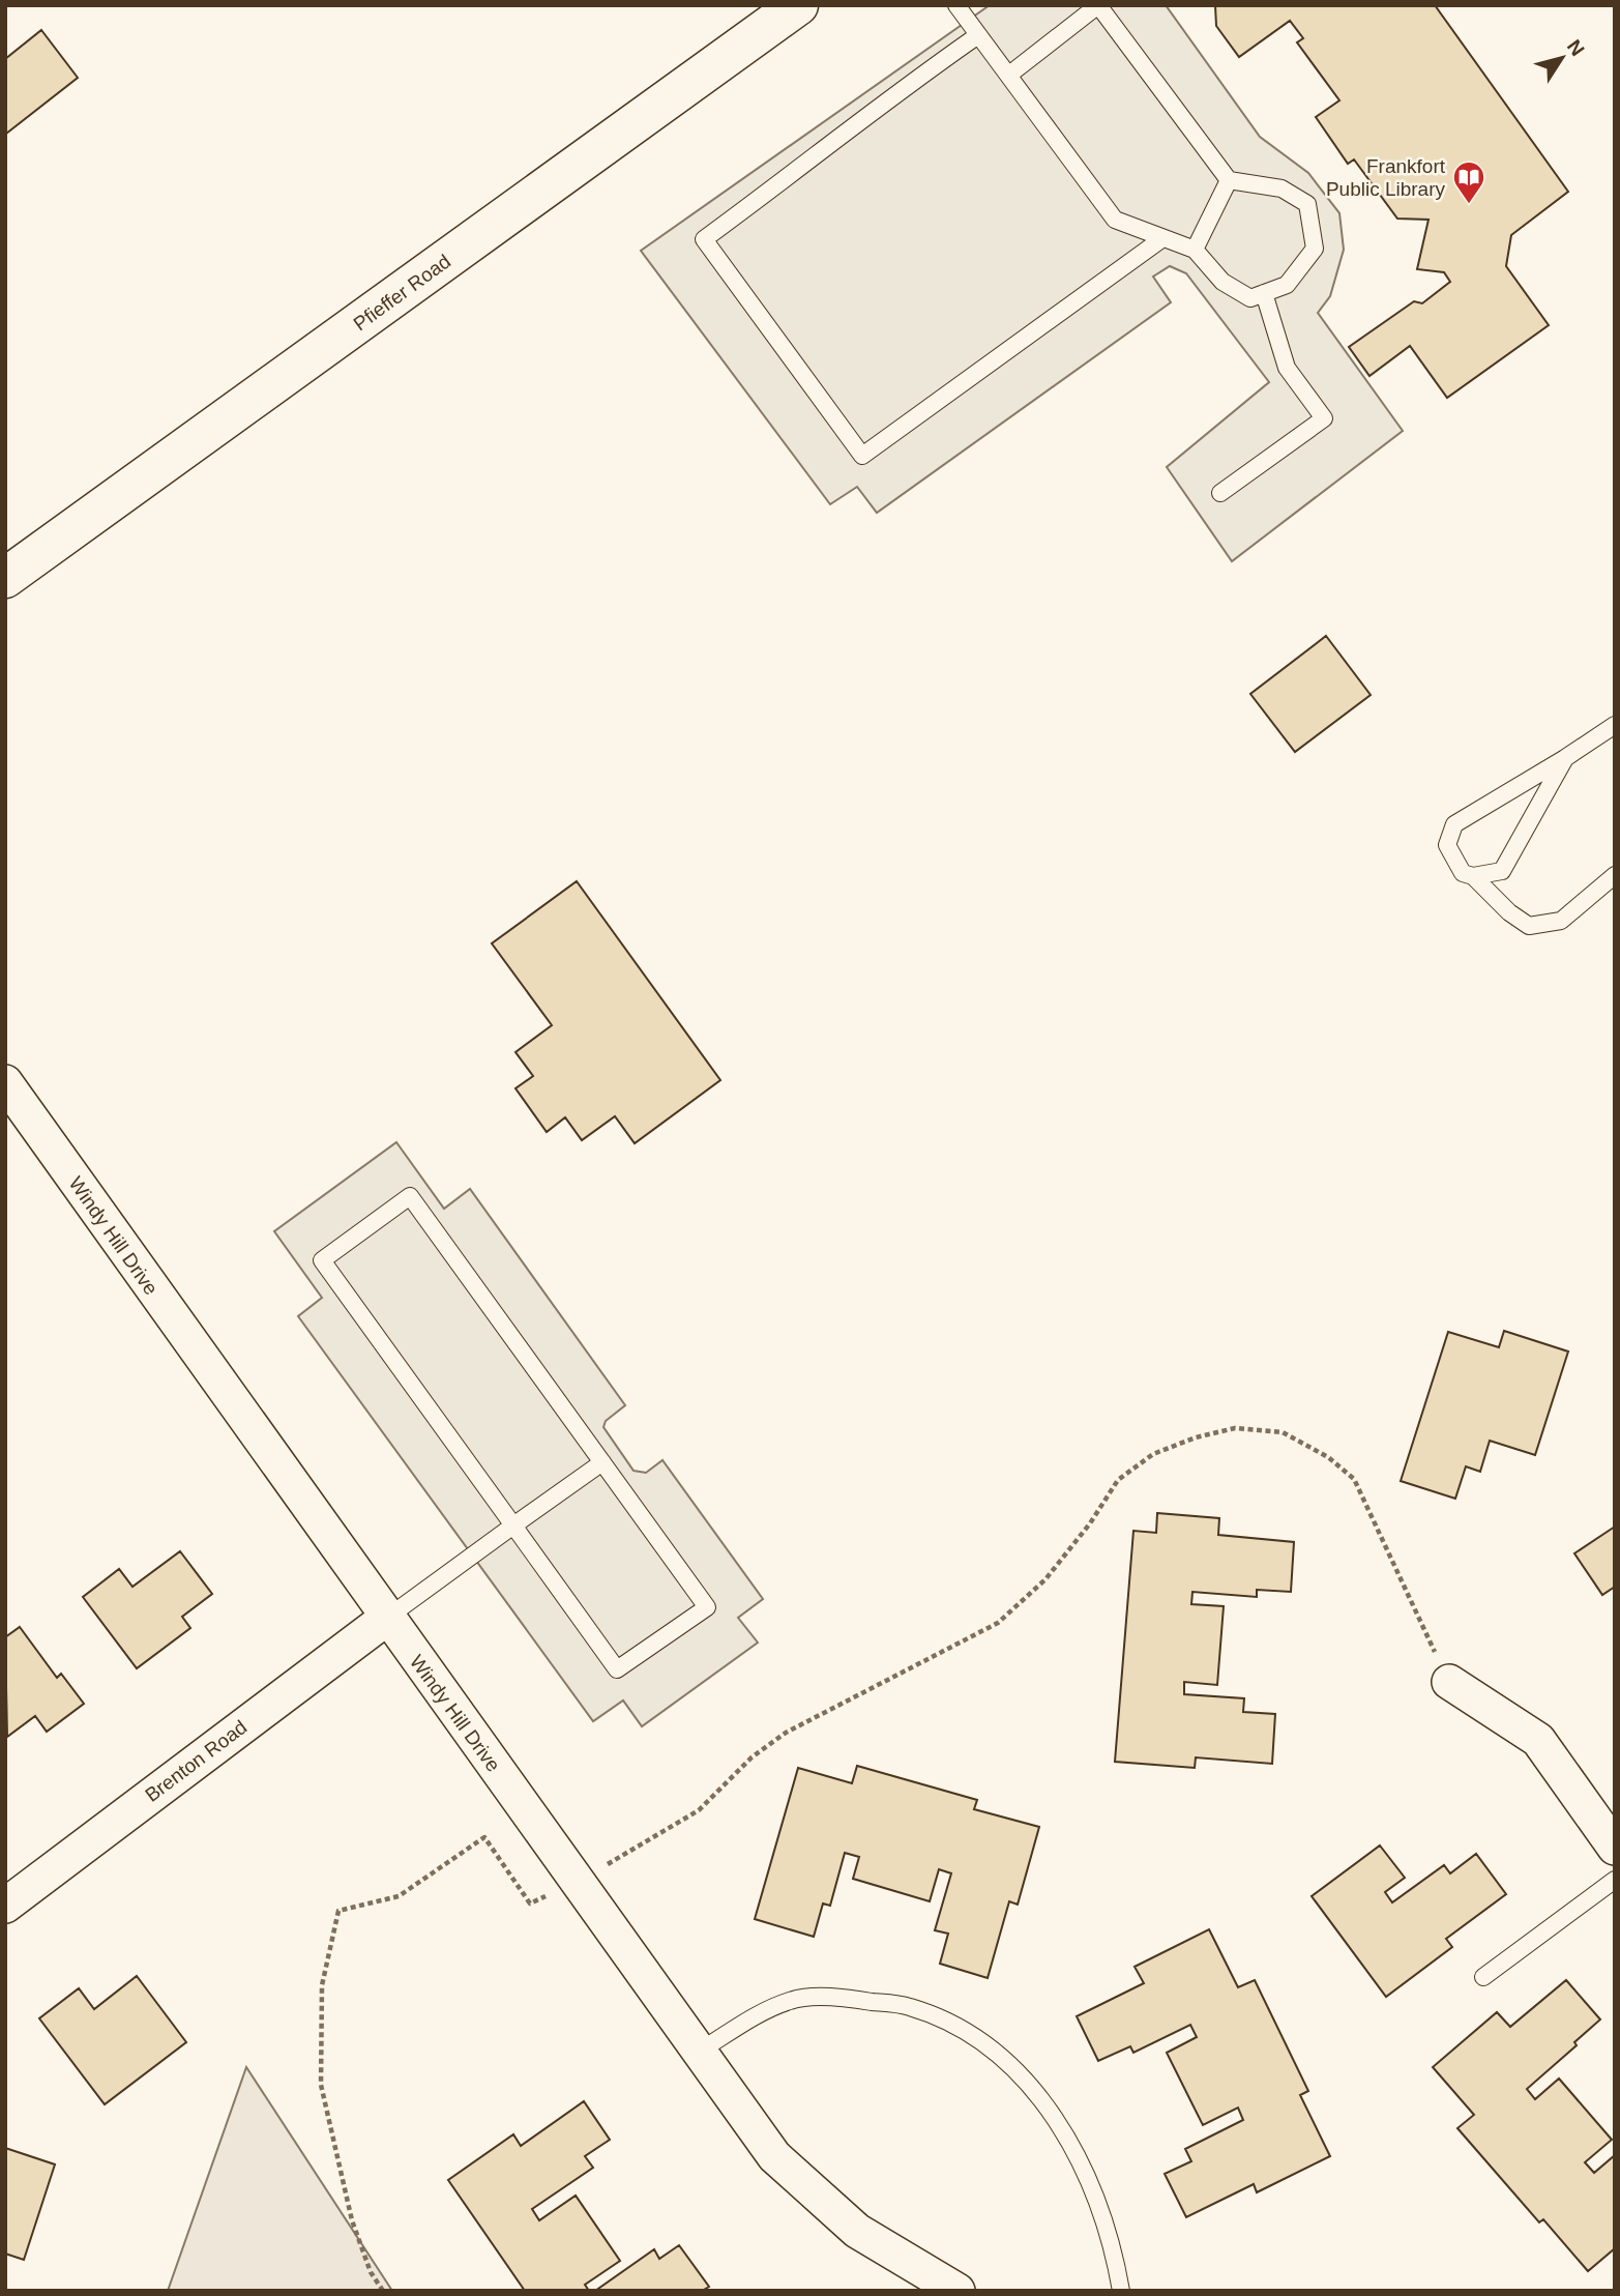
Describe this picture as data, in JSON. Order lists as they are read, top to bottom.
{
  "streets": {
    "street": ["Pfieffer Road", "Windy Hill Drive", "Brenton Road"]
  },
  "crossings": [
    ["Windy Hill Drive", "Brenton Road"]
  ],
  "places": {
    "library": ["Frankfort Public Library"]
  },
  "north": "top right"
}
